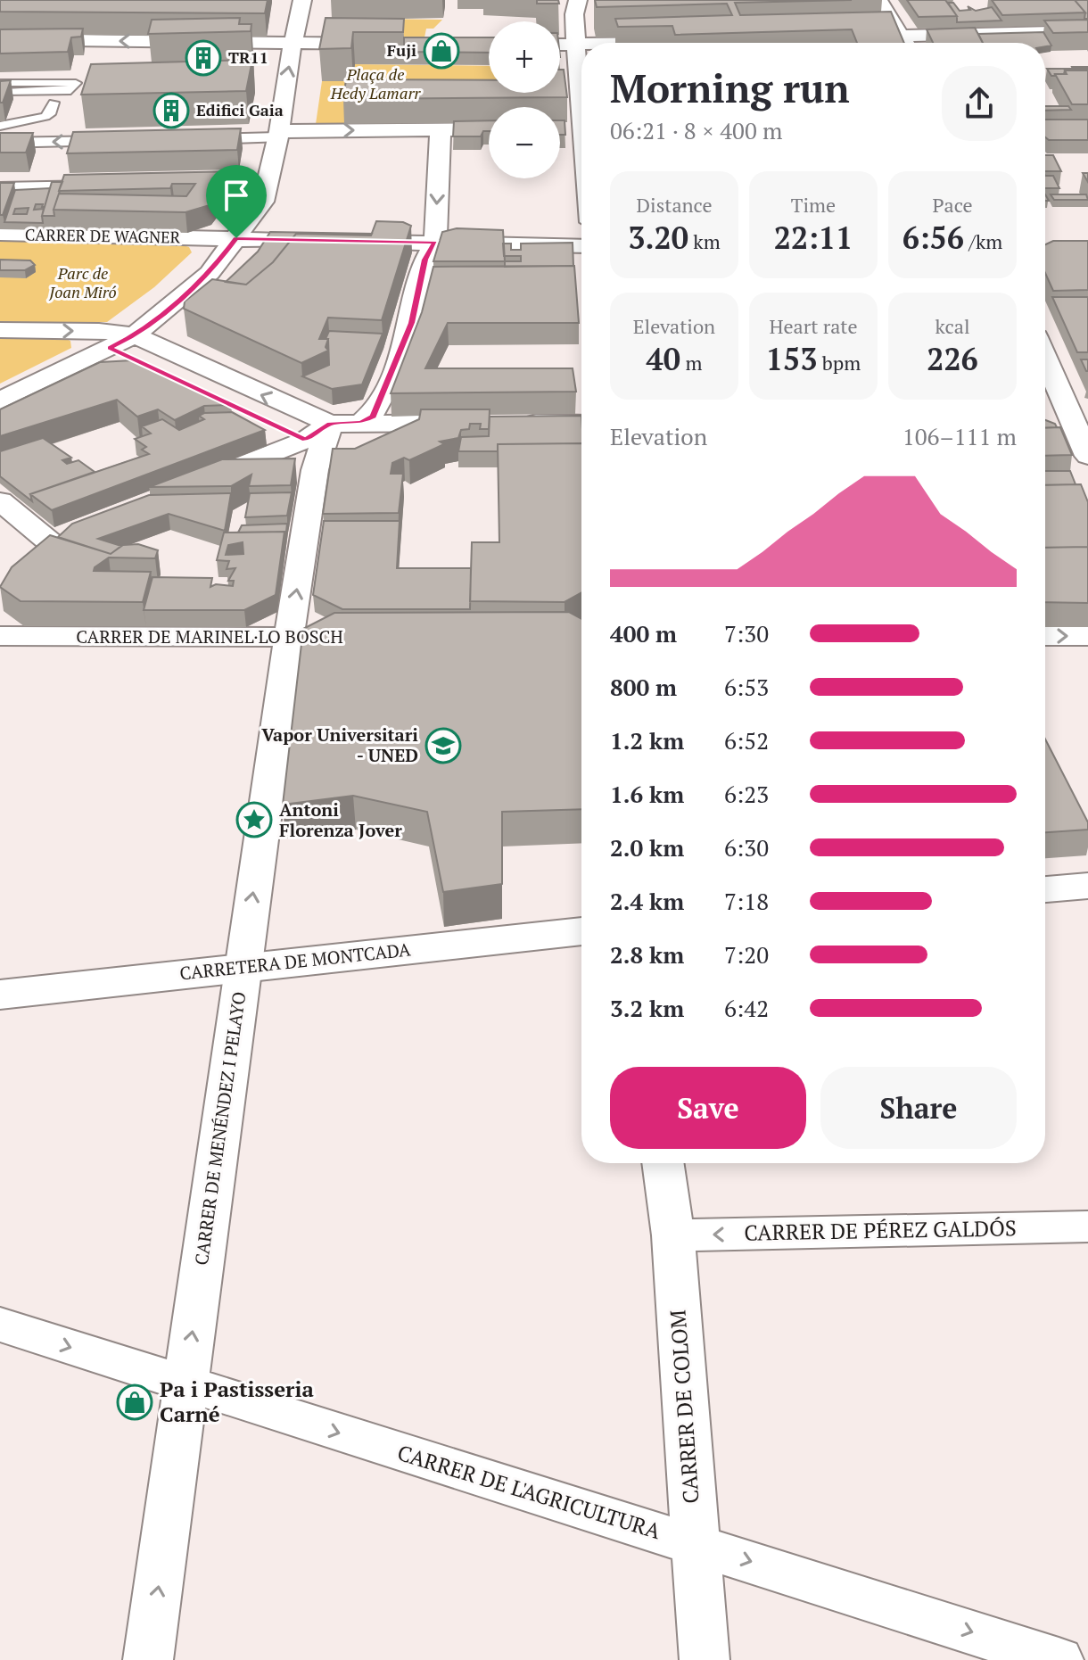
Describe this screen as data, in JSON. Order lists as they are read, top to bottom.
{
  "streets": {
    "street": [
      "CARRER DE WAGNER",
      "CARRER DE MARINEL·LO BOSCH",
      "CARRETERA DE MONTCADA",
      "CARRER DE MENÉNDEZ I PELAYO",
      "CARRER DE PÉREZ GALDÓS",
      "CARRER DE COLOM",
      "CARRER DE L'AGRICULTURA"
    ]
  },
  "crossings": [
    ["CARRER DE MARINEL·LO BOSCH", "CARRER DE MENÉNDEZ I PELAYO"],
    ["CARRETERA DE MONTCADA", "CARRER DE MENÉNDEZ I PELAYO"],
    ["CARRER DE MENÉNDEZ I PELAYO", "CARRER DE L'AGRICULTURA"],
    ["CARRER DE PÉREZ GALDÓS", "CARRER DE COLOM"],
    ["CARRER DE COLOM", "CARRER DE L'AGRICULTURA"]
  ],
  "one_way": ["CARRER DE MENÉNDEZ I PELAYO", "CARRER DE PÉREZ GALDÓS", "CARRER DE L'AGRICULTURA"],
  "parks": ["Plaça de Hedy Lamarr", "Parc de Joan Miró"],
  "places": {
    "shop": ["Fuji", "Pa i Pastisseria Carné"],
    "building": ["TR11", "Edifici Gaia"],
    "school or university": ["Vapor Universitari - UNED"],
    "place": ["Antoni Florenza Jover"]
  },
  "page": {
    "map_buttons": ["+", "−"],
    "heading": ["Morning run", "06:21 · 8 × 400 m"],
    "stats": [
      ["Distance", "3.20 km"],
      ["Time", "22:11"],
      ["Pace", "6:56 /km"],
      ["Elevation", "40 m"],
      ["Heart rate", "153 bpm"],
      ["kcal", "226"]
    ],
    "chart": ["Elevation", "106–111 m"],
    "list": [
      {
        "name": "400 m",
        "note": "7:30"
      },
      {
        "name": "800 m",
        "note": "6:53"
      },
      {
        "name": "1.2 km",
        "note": "6:52"
      },
      {
        "name": "1.6 km",
        "note": "6:23"
      },
      {
        "name": "2.0 km",
        "note": "6:30"
      },
      {
        "name": "2.4 km",
        "note": "7:18"
      },
      {
        "name": "2.8 km",
        "note": "7:20"
      },
      {
        "name": "3.2 km",
        "note": "6:42"
      }
    ],
    "buttons": ["Save", "Share"]
  }
}
